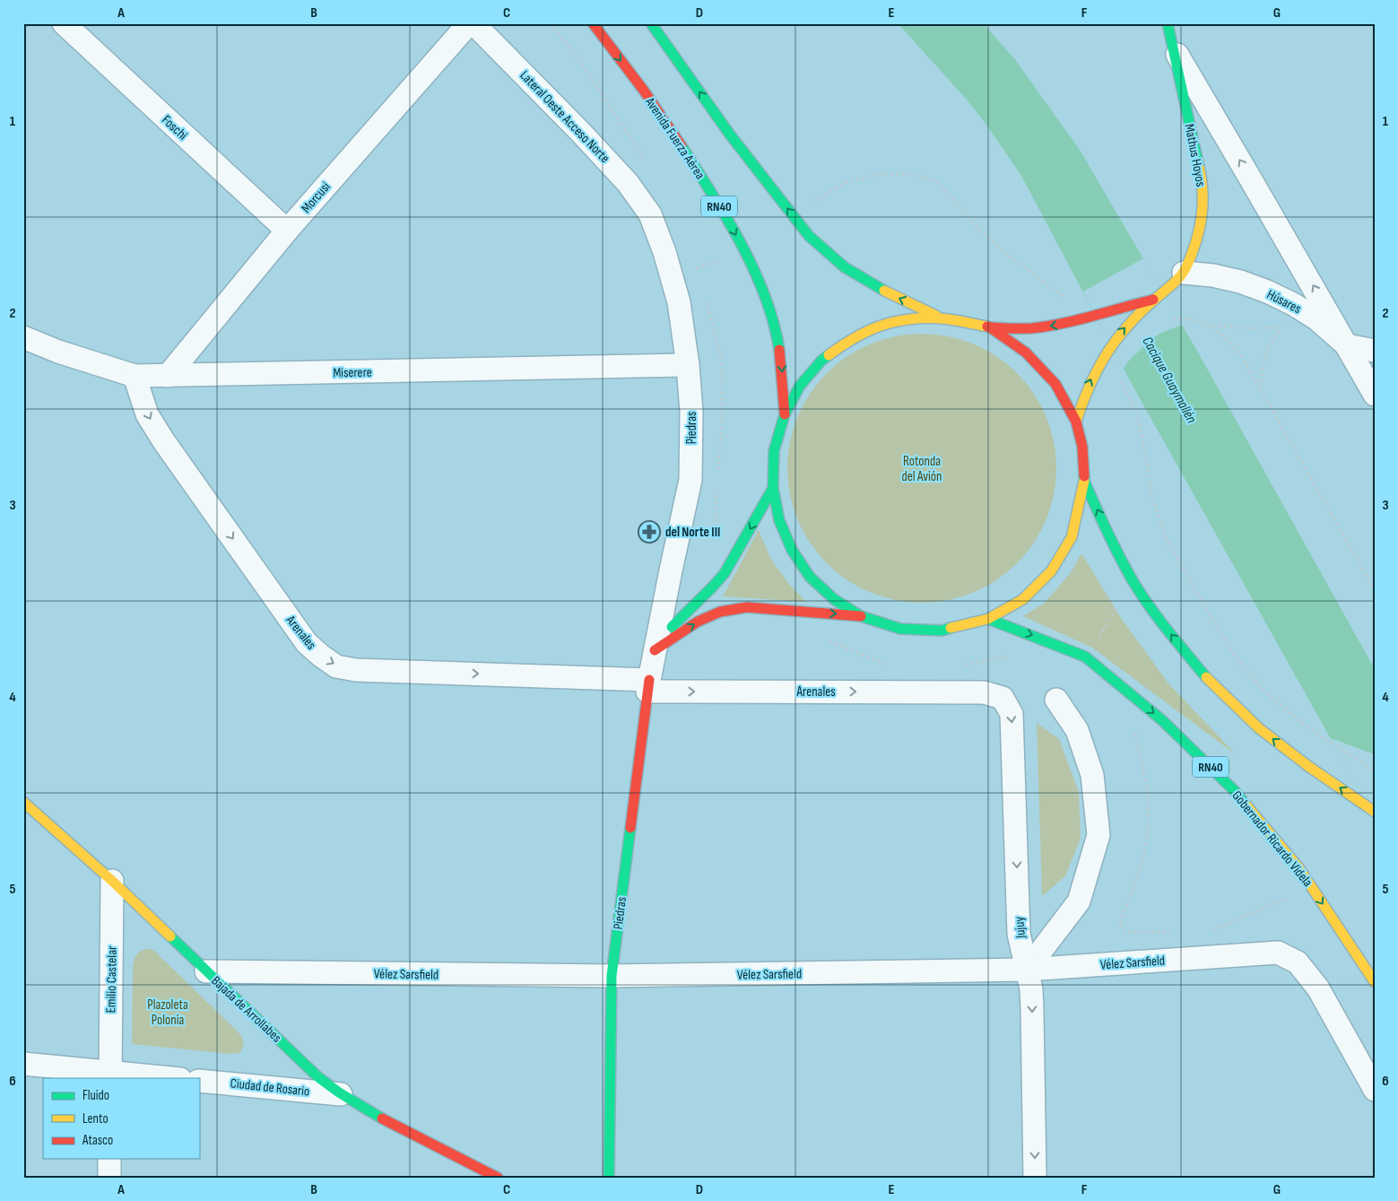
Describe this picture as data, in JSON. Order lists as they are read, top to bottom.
{
  "streets": {
    "main road": [
      "Avenida Fuerza Aérea",
      "Mathus Hoyos",
      "RN40",
      "Piedras",
      "Gobernador Ricardo Videla",
      "Bajada de Arrollabes"
    ],
    "street": [
      "Lateral Oeste Acceso Norte",
      "Foschi",
      "Morcusi",
      "Húsares",
      "Miserere",
      "Arenales",
      "Jujuy",
      "Vélez Sarsfield",
      "Emilio Castelar",
      "Ciudad de Rosario"
    ]
  },
  "crossings": [
    ["Lateral Oeste Acceso Norte", "Piedras"],
    ["Foschi", "Morcusi"],
    ["Avenida Fuerza Aérea", "RN40"],
    ["Mathus Hoyos", "Húsares"],
    ["Morcusi", "Miserere"],
    ["RN40", "Gobernador Ricardo Videla"],
    ["Miserere", "Piedras"],
    ["Miserere", "Arenales"],
    ["Piedras", "Arenales"],
    ["Piedras", "Vélez Sarsfield"],
    ["Arenales", "Jujuy"],
    ["Jujuy", "Vélez Sarsfield"],
    ["Vélez Sarsfield", "Bajada de Arrollabes"],
    ["Emilio Castelar", "Bajada de Arrollabes"],
    ["Bajada de Arrollabes", "Ciudad de Rosario"]
  ],
  "one_way": ["Arenales", "Jujuy"],
  "water": ["Cacique Guaymallén"],
  "parks": ["Rotonda del Avión", "Plazoleta Polonia"],
  "places": {
    "pharmacy": ["del Norte III"]
  },
  "legend": ["Fluido", "Lento", "Atasco"],
  "grid": {
    "columns": [
      "A",
      "B",
      "C",
      "D",
      "E",
      "F",
      "G"
    ],
    "rows": [
      "1",
      "2",
      "3",
      "4",
      "5",
      "6"
    ]
  }
}
